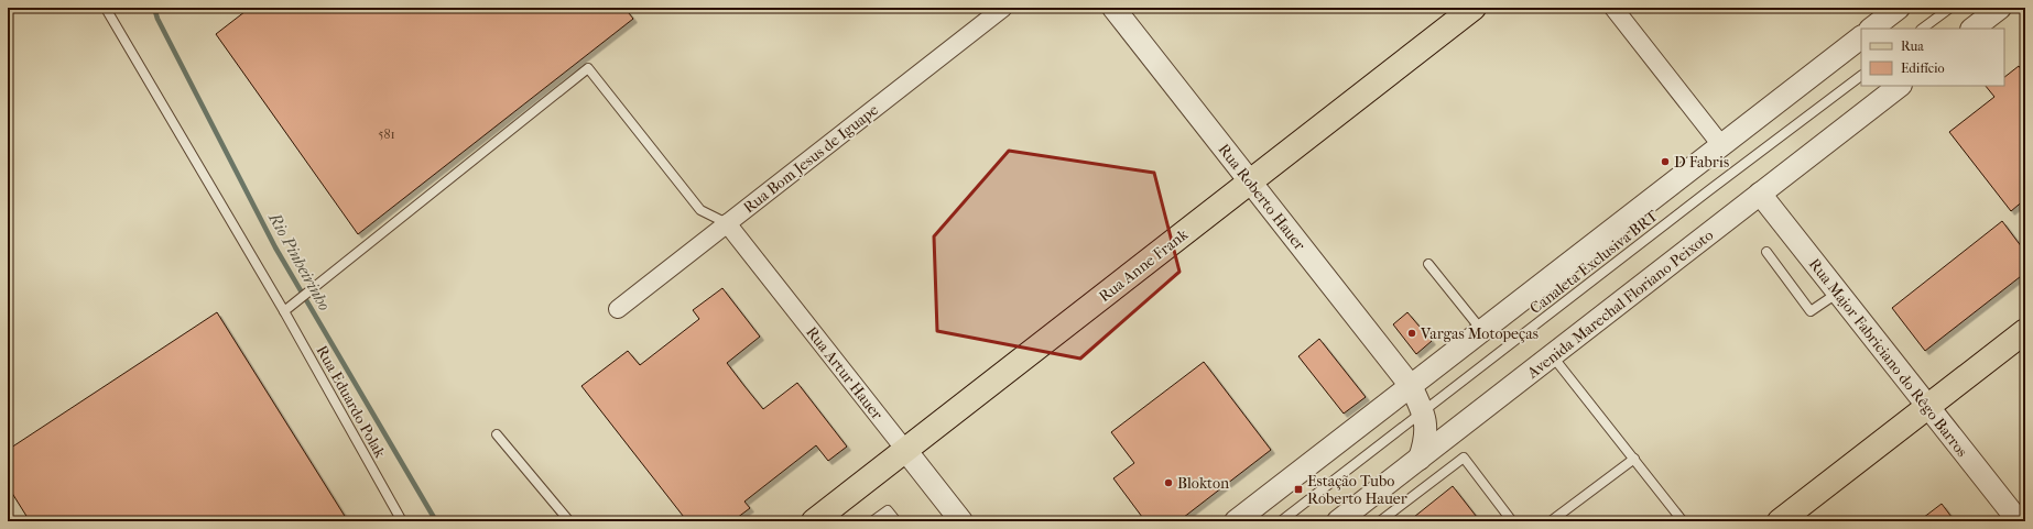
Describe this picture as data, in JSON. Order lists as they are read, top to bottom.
{
  "streets": {
    "main road": ["Rua Anne Frank"],
    "street": [
      "Rua Bom Jesus de Iguape",
      "Rua Roberto Hauer",
      "Avenida Marechal Floriano Peixoto",
      "Rua Major Fabriciano do Rêgo Barros",
      "Rua Artur Hauer"
    ],
    "lane": ["Canaleta Exclusiva BRT", "Rua Eduardo Polak"]
  },
  "crossings": [
    ["Rua Bom Jesus de Iguape", "Rua Artur Hauer"],
    ["Rua Roberto Hauer", "Canaleta Exclusiva BRT"],
    ["Rua Roberto Hauer", "Rua Anne Frank"],
    ["Rua Roberto Hauer", "Avenida Marechal Floriano Peixoto"],
    ["Rua Anne Frank", "Rua Artur Hauer"],
    ["Avenida Marechal Floriano Peixoto", "Rua Major Fabriciano do Rêgo Barros"]
  ],
  "water": ["Rio Pinheirinho"],
  "places": {
    "other": ["D Fabris", "Vargas Motopeças", "Blokton"],
    "transit": ["Estação Tubo Roberto Hauer"]
  },
  "house_numbers": ["581"],
  "legend": ["Rua", "Edifício"]
}
